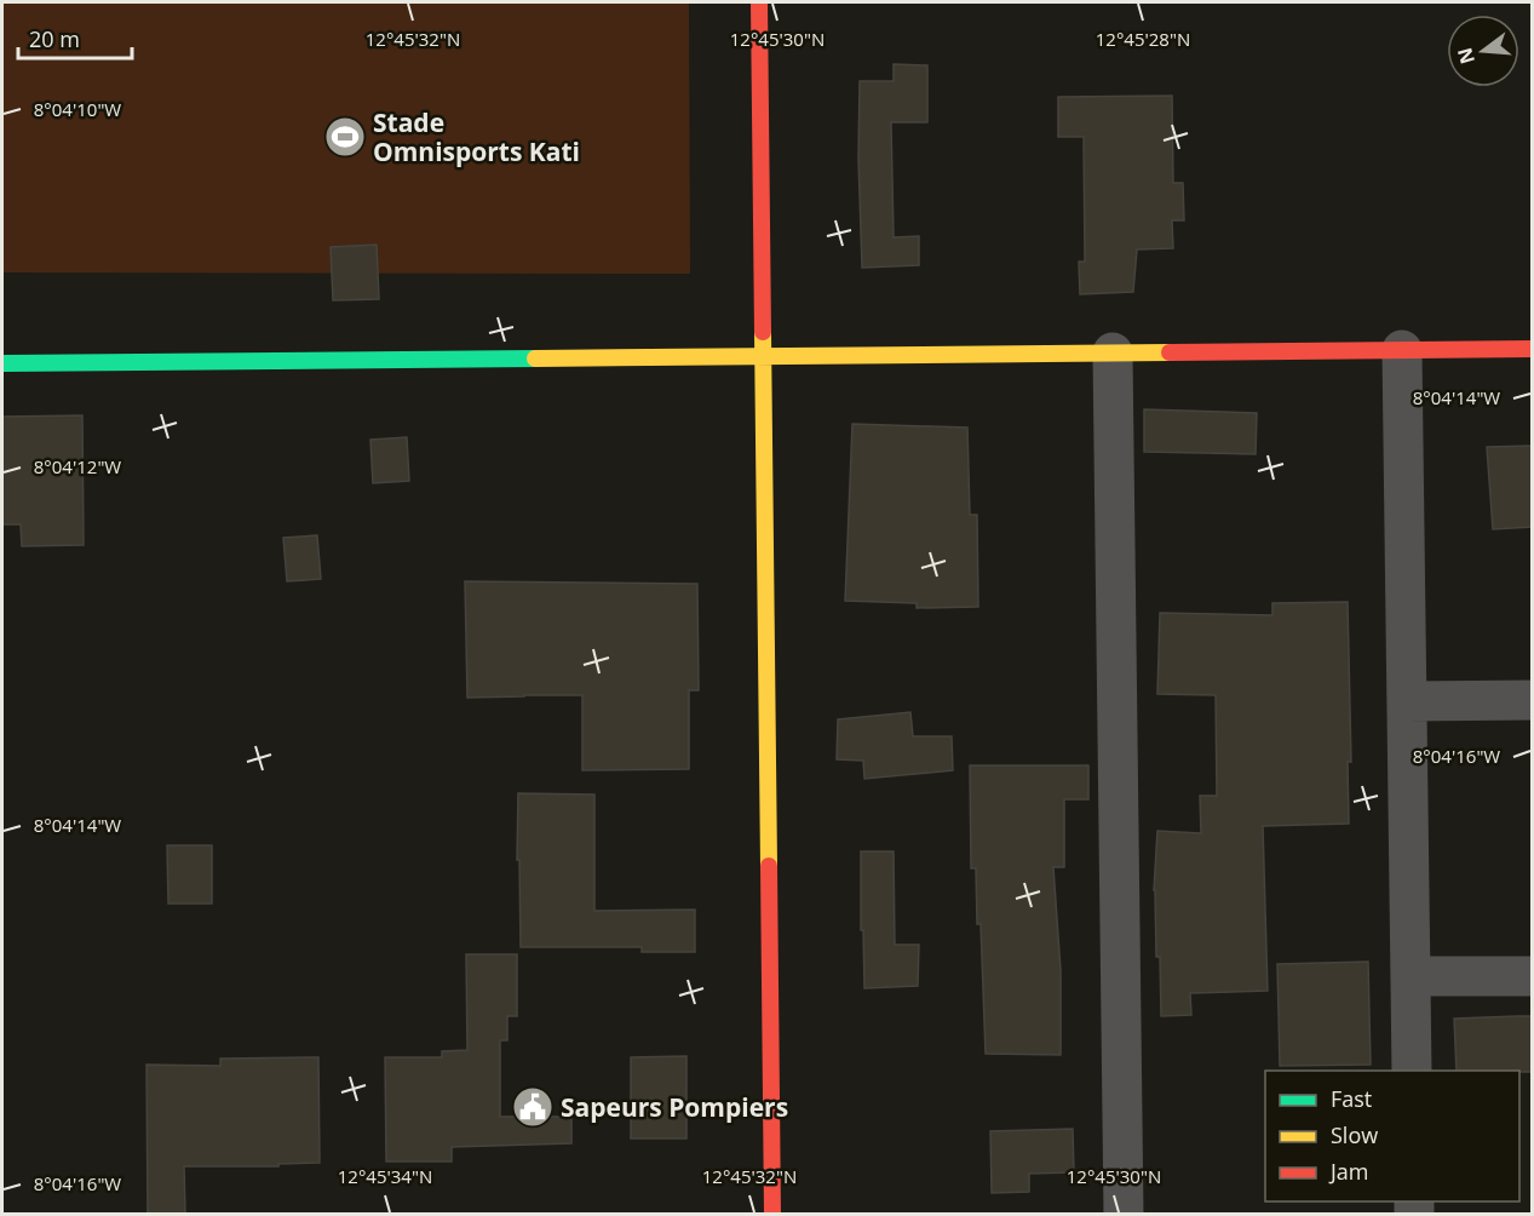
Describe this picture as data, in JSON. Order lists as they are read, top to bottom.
{
  "places": {
    "sports": ["Stade Omnisports Kati"],
    "public building": ["Sapeurs Pompiers"]
  },
  "legend": ["Fast", "Slow", "Jam"],
  "scale_bar": "20 m",
  "north": "left",
  "coordinates": [
    "12°45'32\"N",
    "12°45'30\"N",
    "12°45'28\"N",
    "8°04'10\"W",
    "8°04'14\"W",
    "8°04'12\"W",
    "8°04'16\"W",
    "12°45'34\"N"
  ]
}
